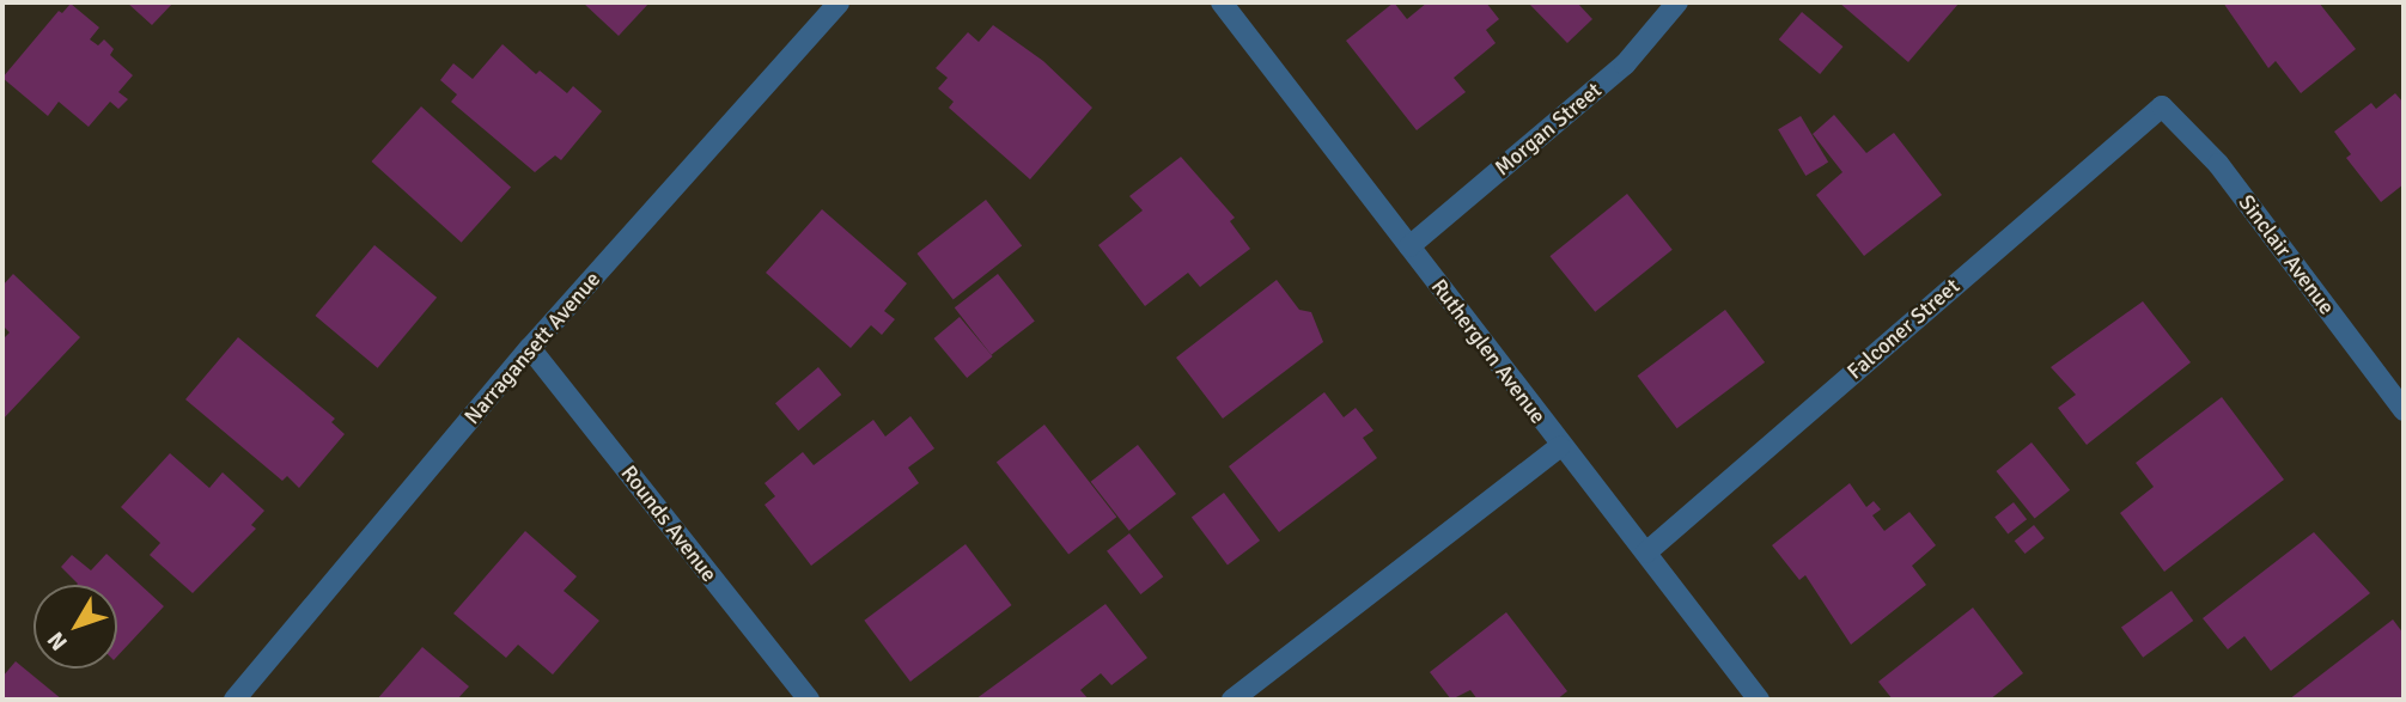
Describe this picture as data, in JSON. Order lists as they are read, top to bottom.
{
  "streets": {
    "street": [
      "Morgan Street",
      "Sinclair Avenue",
      "Falconer Street",
      "Narragansett Avenue",
      "Rutherglen Avenue",
      "Rounds Avenue"
    ]
  },
  "crossings": [
    ["Morgan Street", "Rutherglen Avenue"],
    ["Sinclair Avenue", "Falconer Street"],
    ["Falconer Street", "Rutherglen Avenue"],
    ["Narragansett Avenue", "Rounds Avenue"]
  ],
  "north": "bottom left"
}
